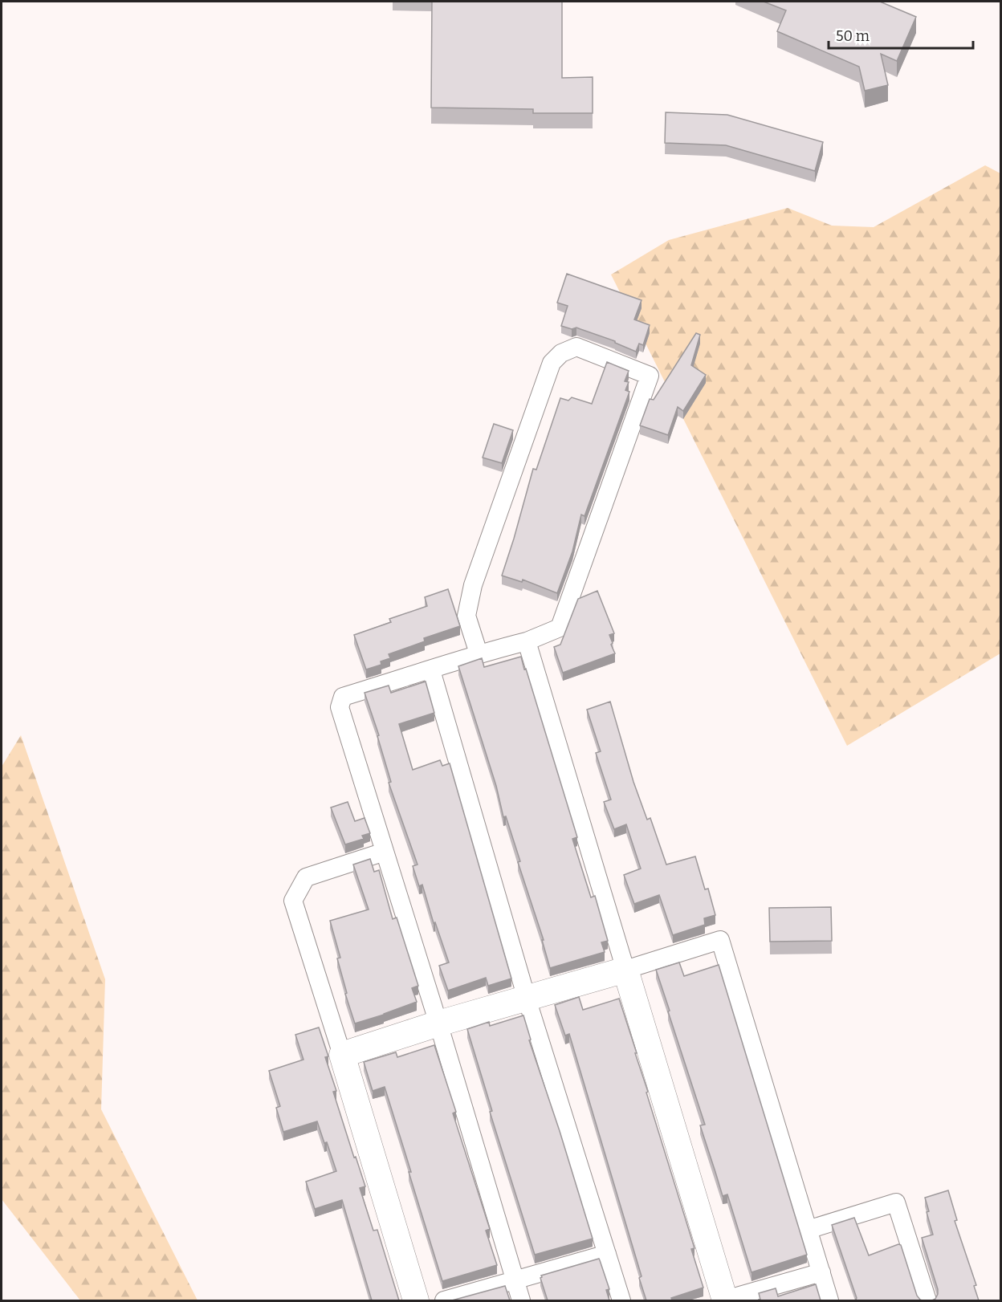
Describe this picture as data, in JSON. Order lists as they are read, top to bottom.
{
  "scale_bar": "50 m"
}
